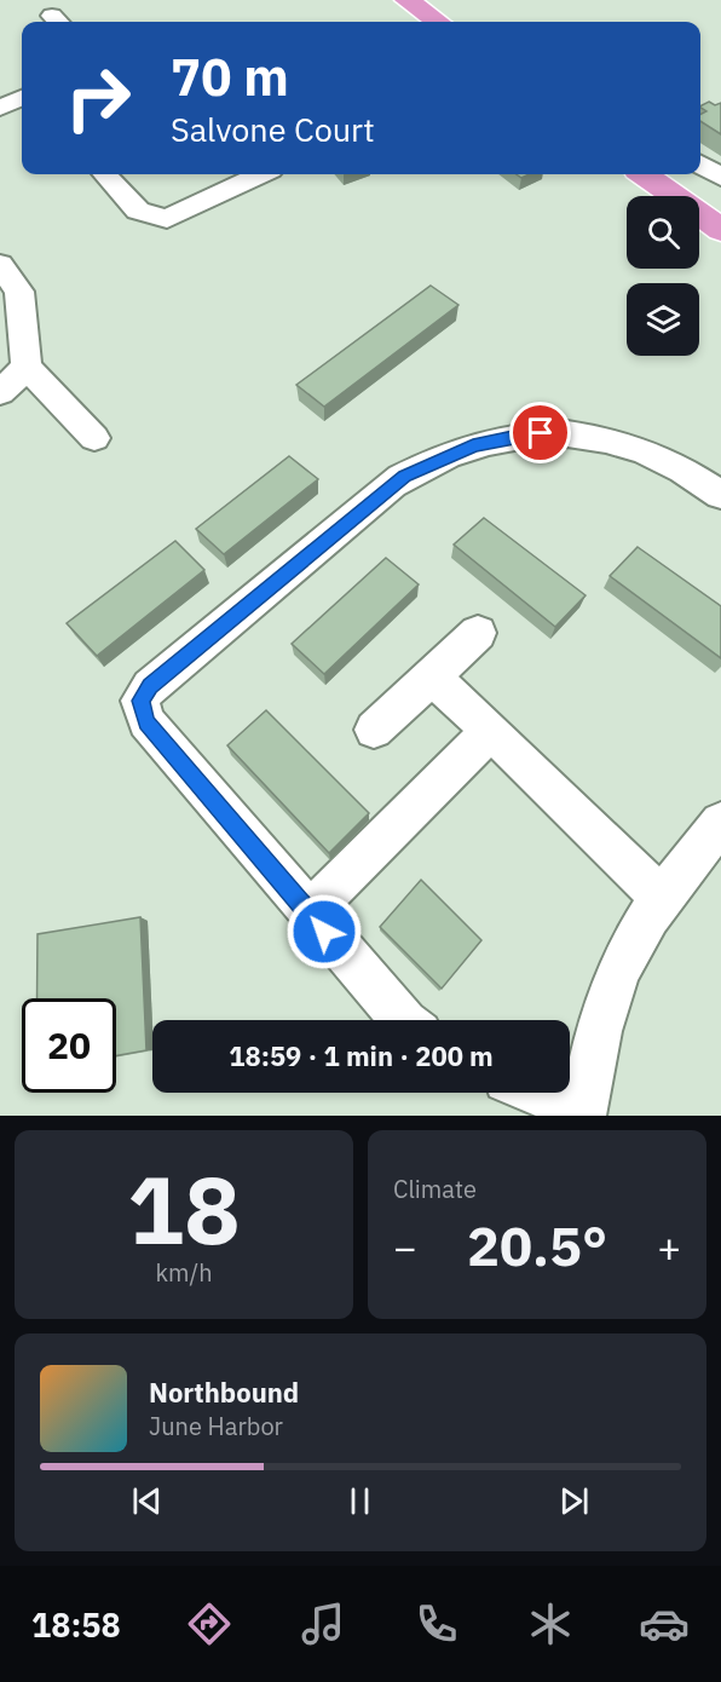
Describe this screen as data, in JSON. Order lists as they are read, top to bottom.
{
  "page": {
    "turn": ["70 m", "Salvone Court"],
    "limit": "20",
    "trip": "18:59 · 1 min · 200 m",
    "tile": [
      ["18", "km/h"],
      "Climate"
    ],
    "heat": ["−", "20.5°", "+"],
    "song": ["Northbound", "June Harbor"],
    "tabs": "18:58"
  }
}
